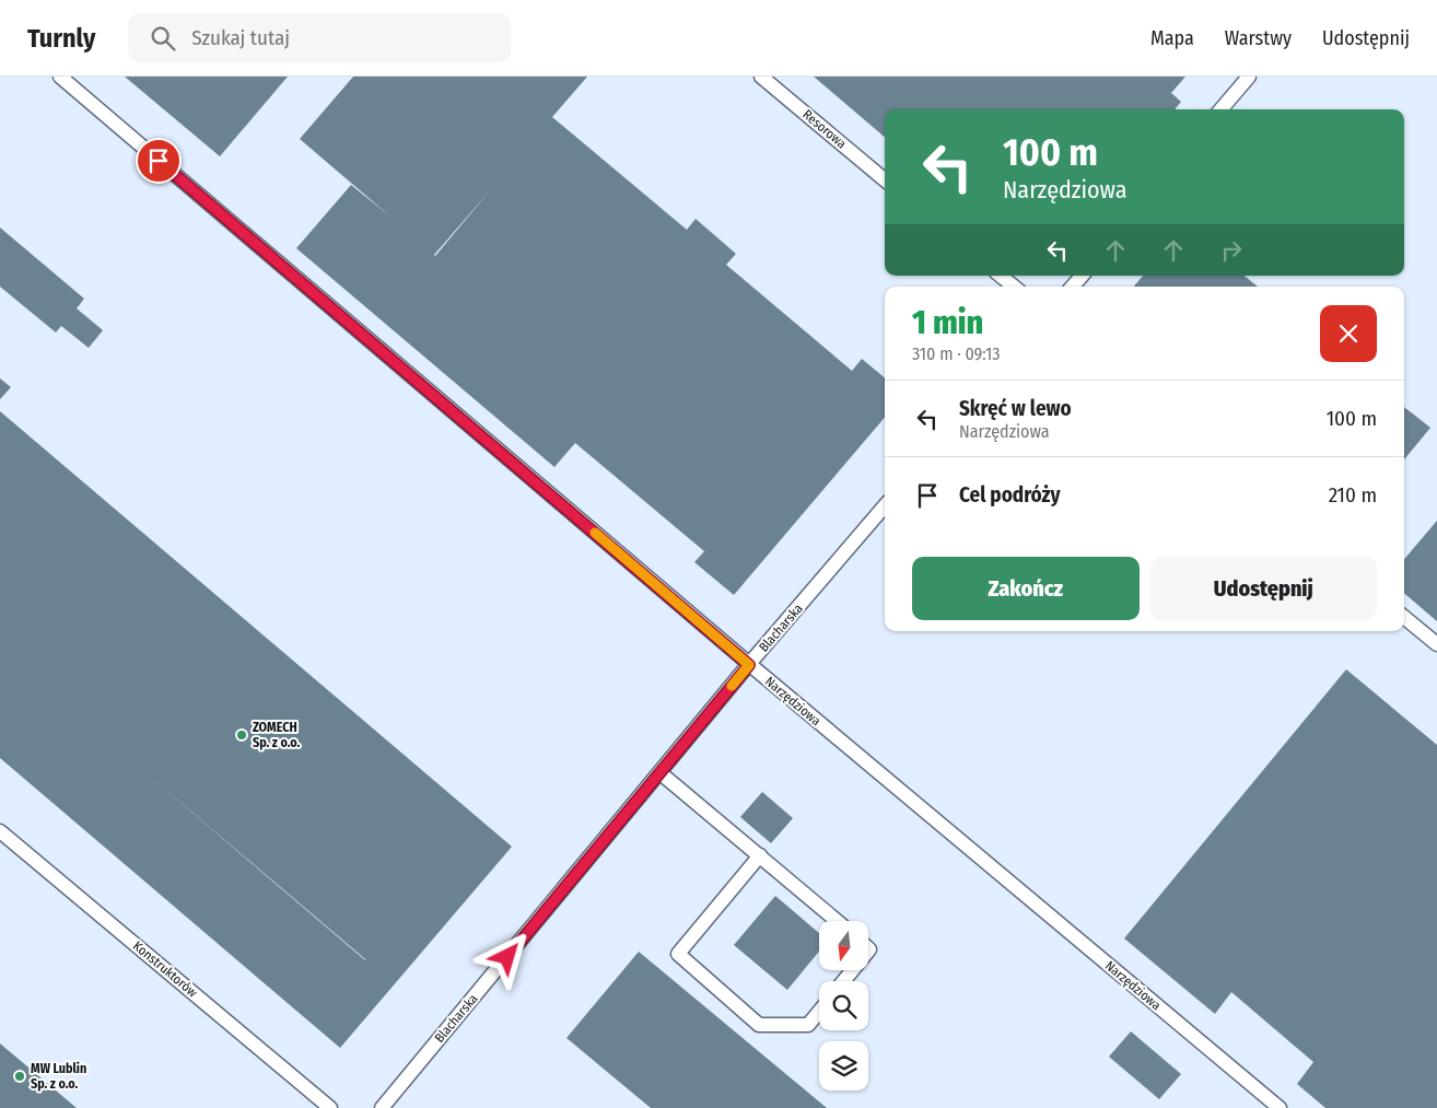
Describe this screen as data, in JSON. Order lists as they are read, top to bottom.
{
  "streets": {
    "lane": [
      "Resorowa",
      "Blacharska",
      "Narzędziowa",
      "Konstruktorów"
    ]
  },
  "crossings": [
    ["Blacharska", "Narzędziowa"]
  ],
  "places": ["ZOMECH Sp. z o.o.", "MW Lublin Sp. z o.o."],
  "north": "bottom",
  "page": {
    "header": "Turnly",
    "search": "Szukaj tutaj",
    "nav": ["Mapa", "Warstwy", "Udostępnij"],
    "turn": ["100 m", "Narzędziowa"],
    "heading": ["1 min", "310 m · 09:13"],
    "list": [
      {
        "name": "Skręć w lewo",
        "note": "Narzędziowa",
        "value": "100 m"
      },
      {
        "name": "Cel podróży",
        "value": "210 m"
      }
    ],
    "buttons": ["Zakończ", "Udostępnij"]
  }
}
